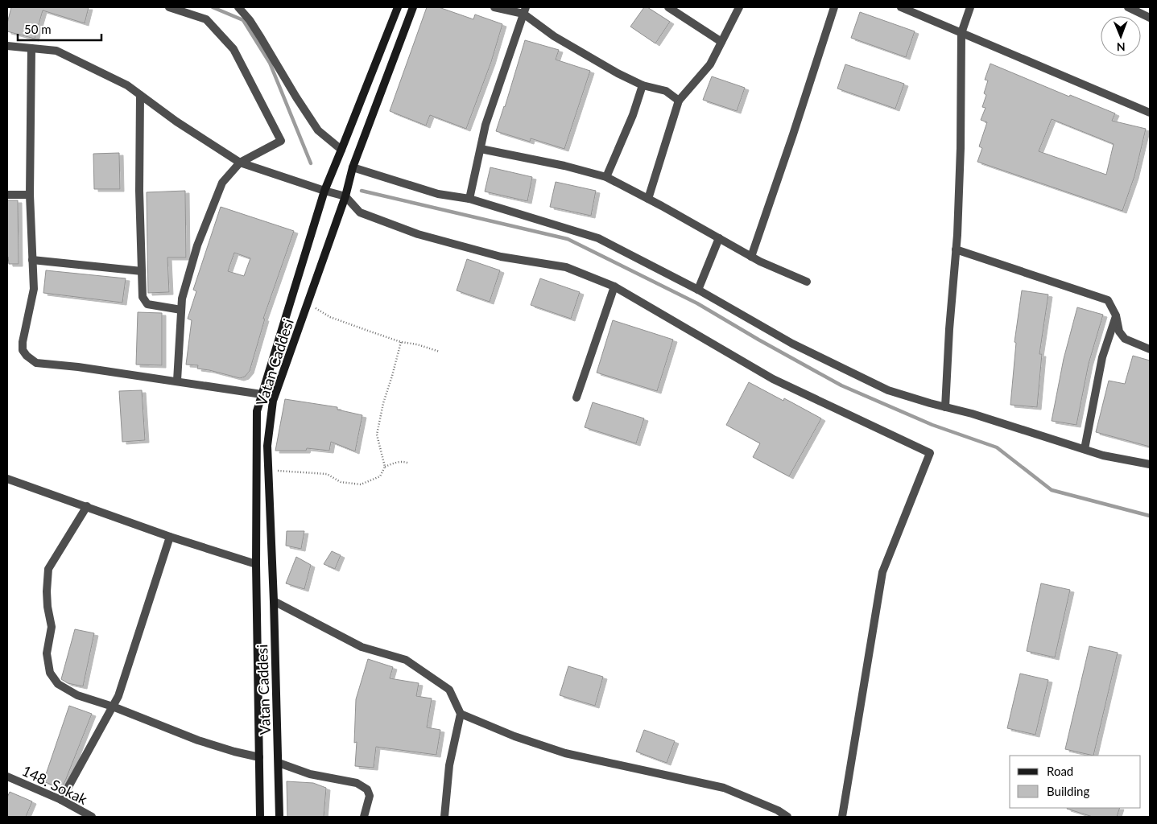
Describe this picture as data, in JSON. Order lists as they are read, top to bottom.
{
  "streets": {
    "main road": ["Vatan Caddesi"],
    "street": ["148. Sokak"]
  },
  "legend": ["Road", "Building"],
  "scale_bar": "50 m",
  "north": "bottom"
}
